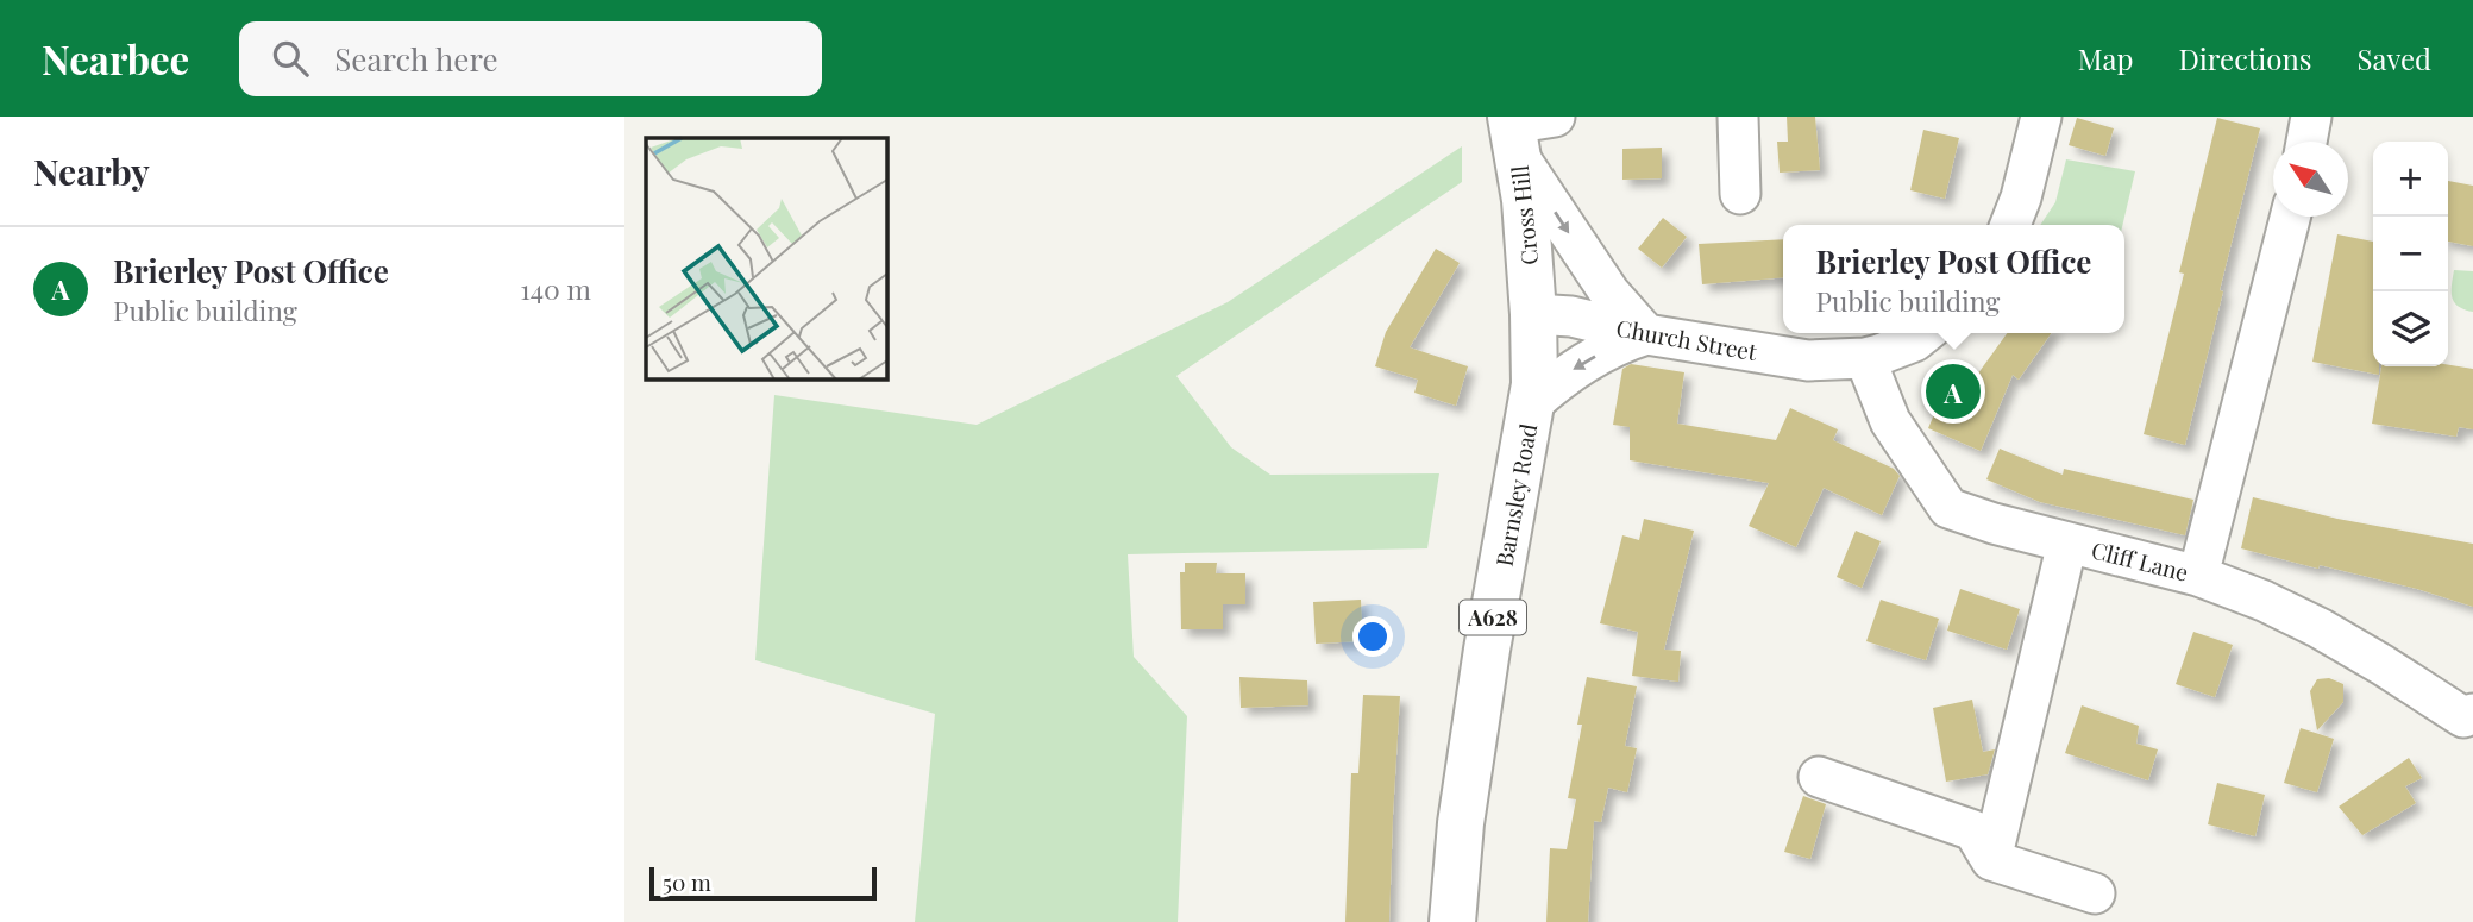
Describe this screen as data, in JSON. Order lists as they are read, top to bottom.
{
  "streets": {
    "highway": ["Cross Hill", "Barnsley Road", "A628"],
    "street": ["Church Street", "Cliff Lane"]
  },
  "crossings": [
    ["Cross Hill", "Church Street"],
    ["Cross Hill", "Barnsley Road"],
    ["Church Street", "Barnsley Road"],
    ["Church Street", "Cliff Lane"]
  ],
  "scale_bar": "50 m",
  "north": "top left",
  "page": {
    "header": "Nearbee",
    "search": "Search here",
    "nav": ["Map", "Directions", "Saved"],
    "heading": "Nearby",
    "map_buttons": ["+", "−"],
    "list": [
      {
        "mark": "A",
        "name": "Brierley Post Office",
        "note": "Public building",
        "value": "140 m"
      }
    ],
    "popup": ["Brierley Post Office", "Public building"],
    "pins": "A",
    "scale": "50 m"
  }
}
